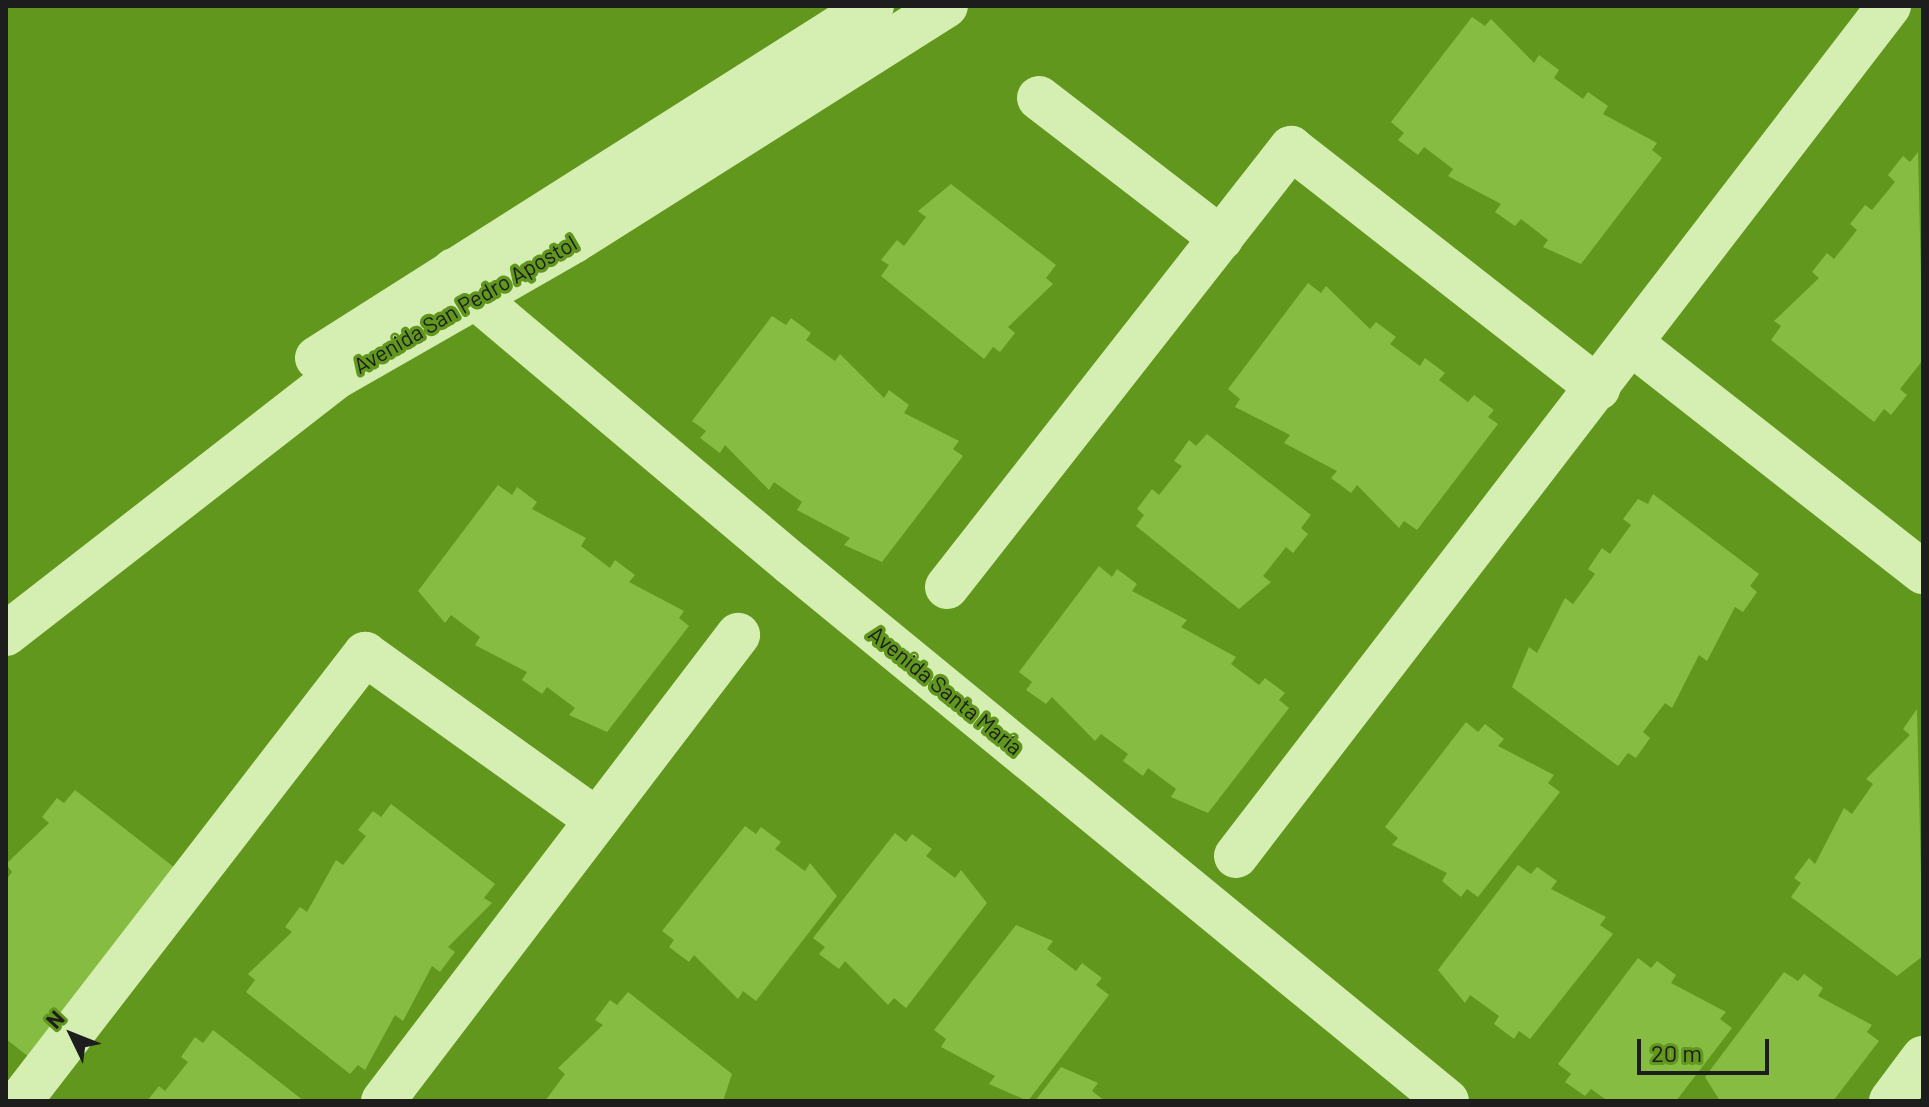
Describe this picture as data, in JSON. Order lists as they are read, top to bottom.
{
  "streets": {
    "street": ["Avenida San Pedro Apostol", "Avenida Santa María"]
  },
  "crossings": [
    ["Avenida San Pedro Apostol", "Avenida Santa María"]
  ],
  "scale_bar": "20 m",
  "north": "top left"
}
